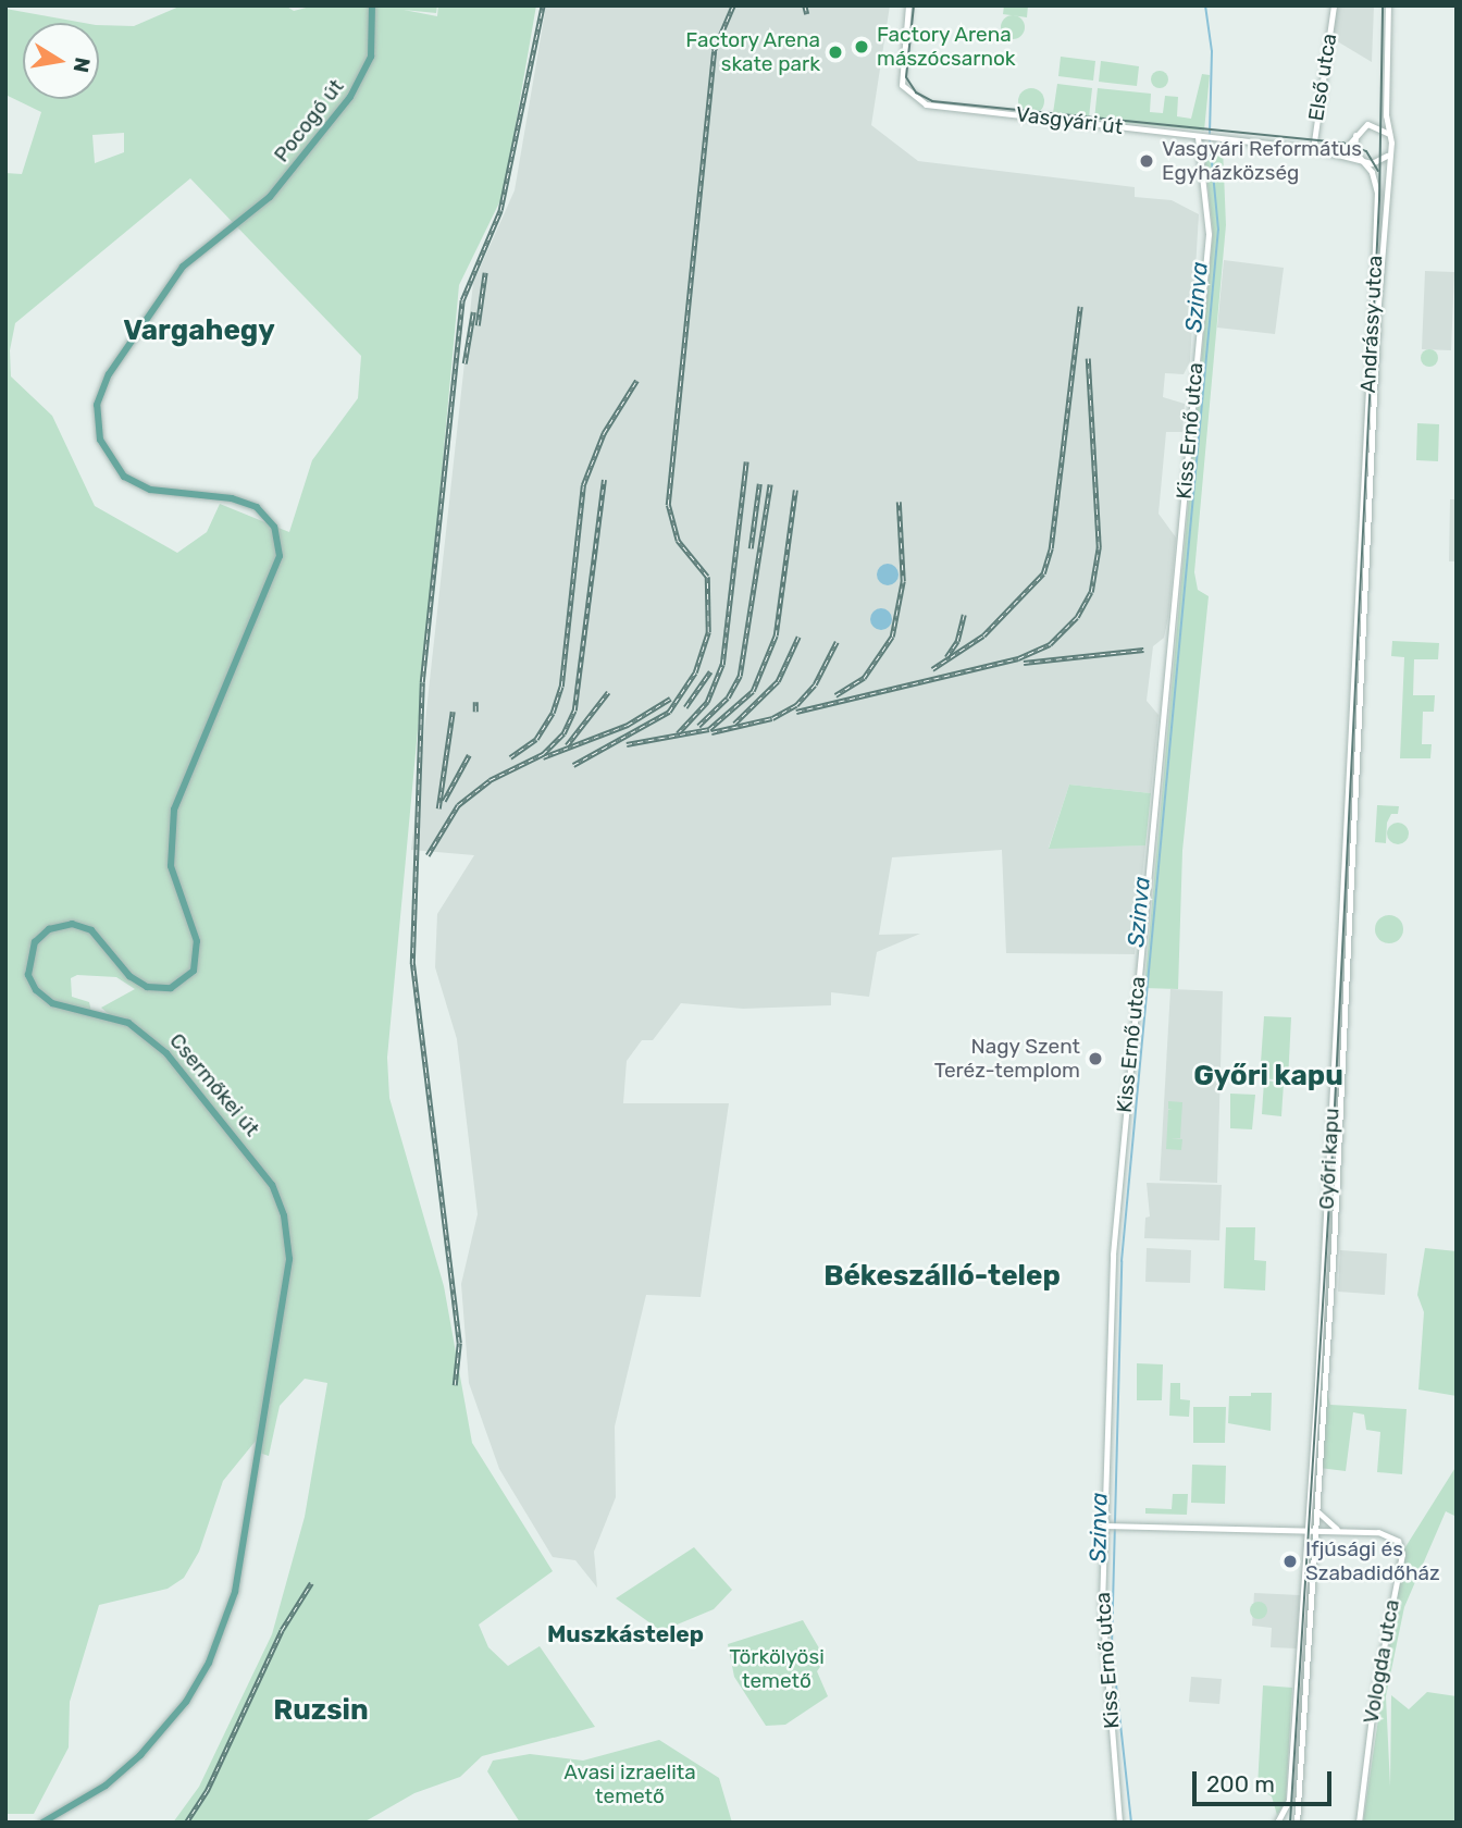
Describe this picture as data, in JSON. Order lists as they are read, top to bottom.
{
  "streets": {
    "main road": ["Pocogó út", "Csermőkei út"],
    "street": [
      "Első utca",
      "Vasgyári út",
      "Andrássy utca",
      "Kiss Ernő utca",
      "Győri kapu",
      "Vologda utca"
    ]
  },
  "crossings": [
    ["Első utca", "Vasgyári út"],
    ["Pocogó út", "Csermőkei út"],
    ["Vasgyári út", "Andrássy utca"],
    ["Vasgyári út", "Kiss Ernő utca"],
    ["Andrássy utca", "Győri kapu"]
  ],
  "districts": [
    "Vargahegy",
    "Győri kapu",
    "Békeszálló-telep",
    "Muszkástelep",
    "Ruzsin"
  ],
  "water": ["Szinva"],
  "parks": ["Törkölyösi temető", "Avasi izraelita temető"],
  "places": [
    "Factory Arena mászócsarnok",
    "Factory Arena skate park",
    "Vasgyári Református Egyházközség",
    "Nagy Szent Teréz-templom",
    "Ifjúsági és Szabadidőház"
  ],
  "scale_bar": "200 m",
  "north": "right"
}
